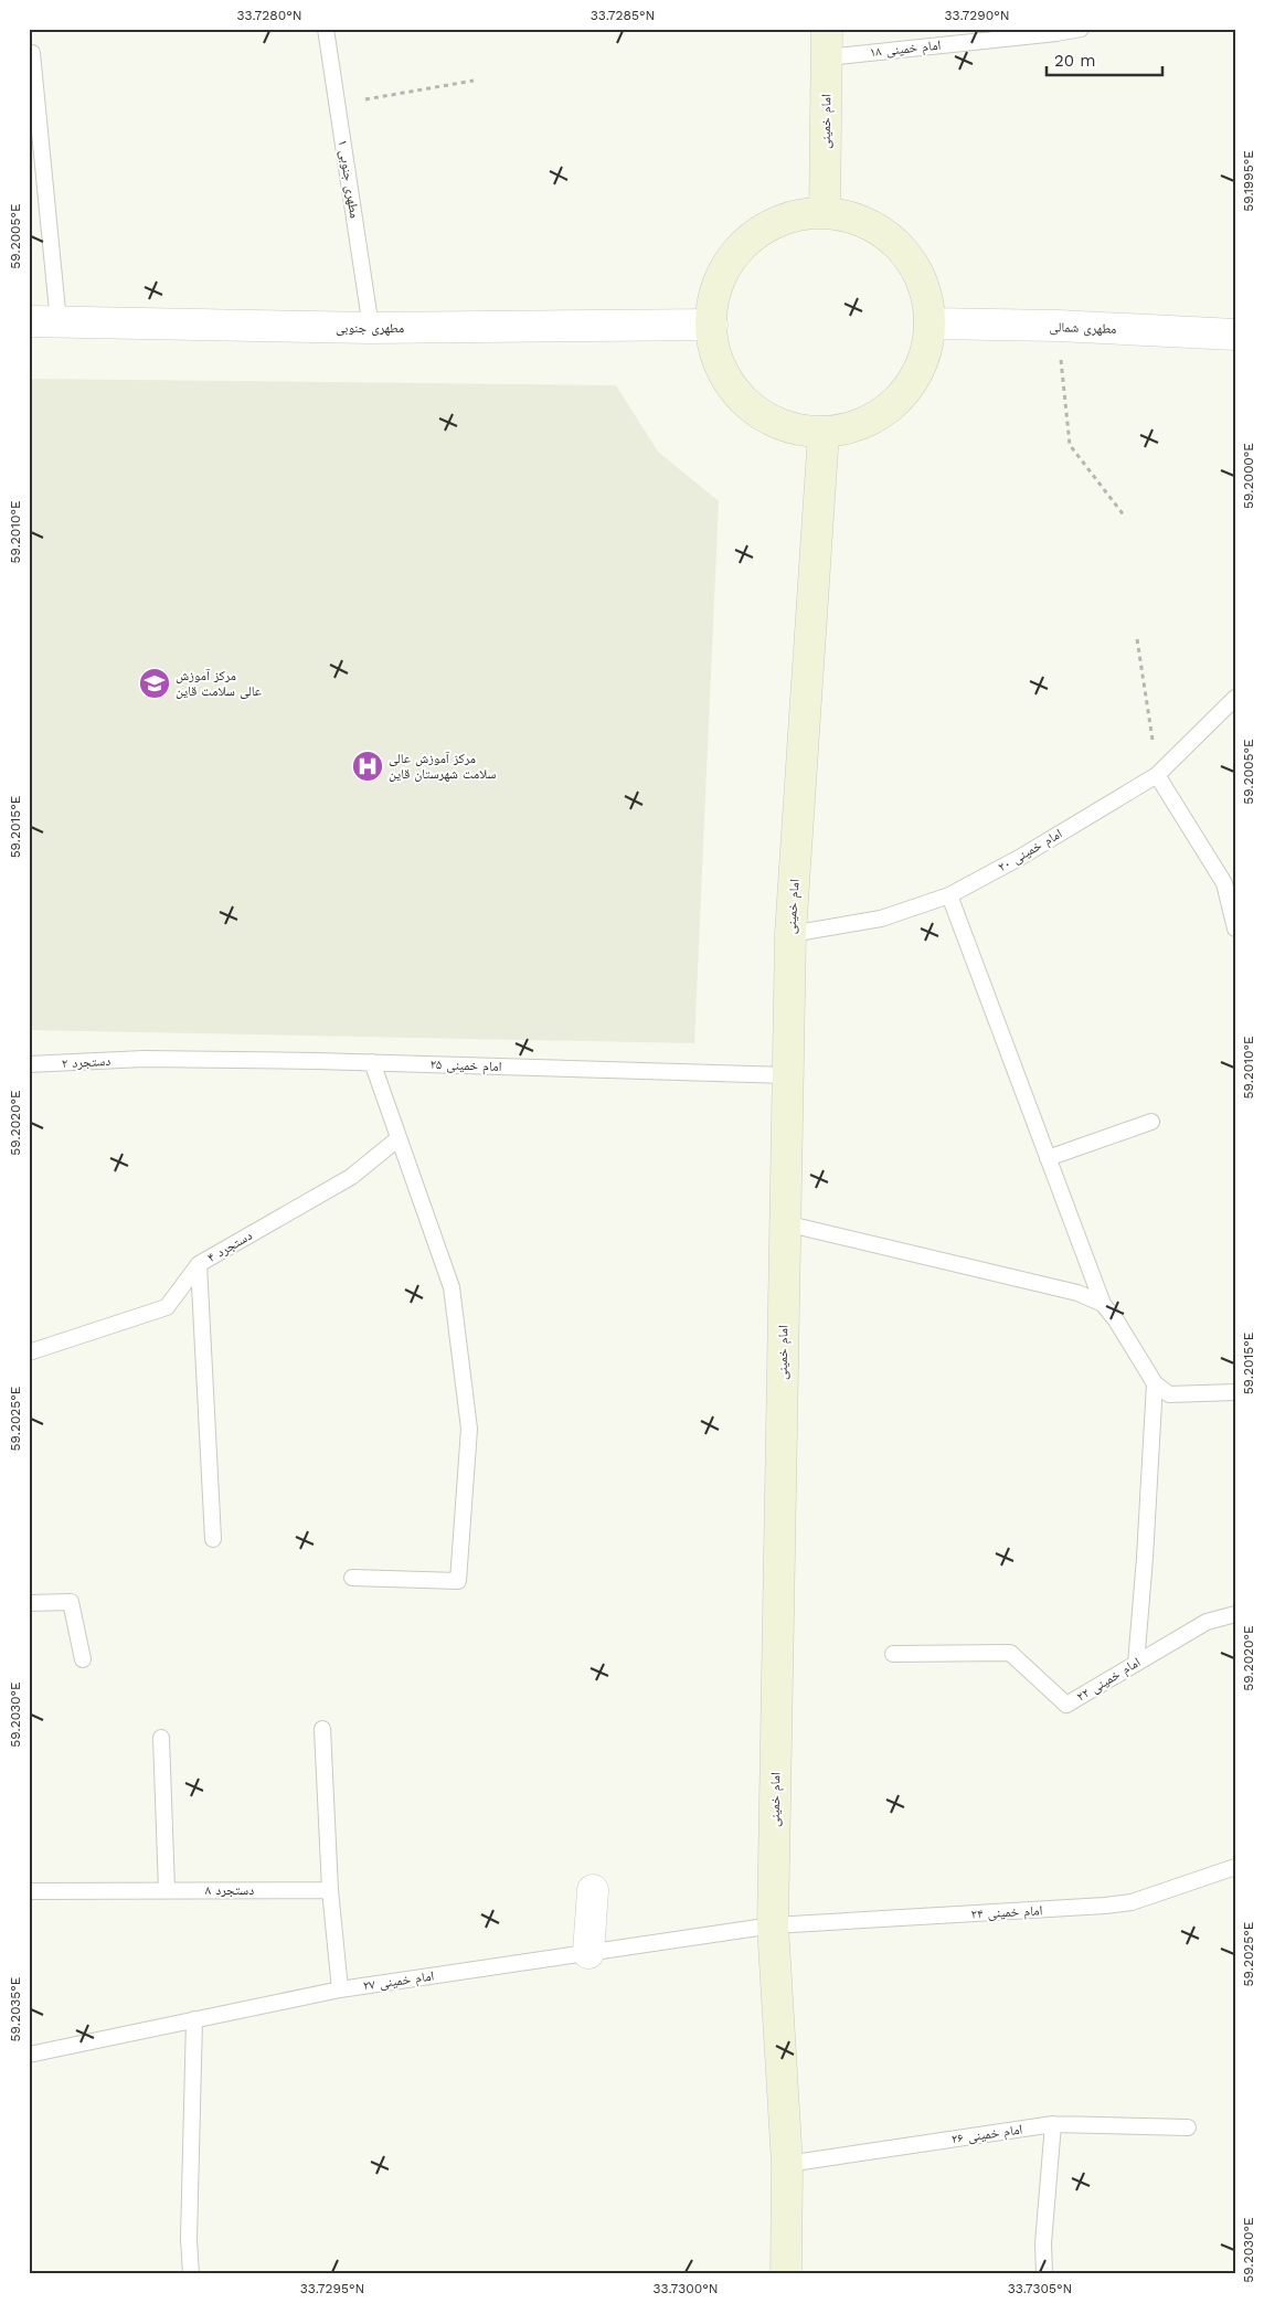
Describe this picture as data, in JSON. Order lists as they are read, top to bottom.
{
  "streets": {
    "main road": ["امام خمینی"],
    "street": ["مطهری جنوبی", "مطهری شمالی"],
    "lane": [
      "امام خمینی ۱۸",
      "مطهری جنوبی ۱",
      "امام خمینی ۲۰",
      "دستجرد ۲",
      "امام خمینی ۲۵",
      "دستجرد ۴",
      "امام خمینی ۲۲",
      "دستجرد ۸",
      "امام خمینی ۲۴",
      "امام خمینی ۲۷",
      "امام خمینی ۲۶"
    ]
  },
  "crossings": [
    ["امام خمینی ۱۸", "امام خمینی"],
    ["امام خمینی", "امام خمینی ۲۰"],
    ["امام خمینی", "امام خمینی ۲۵"],
    ["امام خمینی", "امام خمینی ۲۴"],
    ["امام خمینی", "امام خمینی ۲۷"],
    ["امام خمینی", "امام خمینی ۲۶"],
    ["مطهری جنوبی ۱", "مطهری جنوبی"],
    ["دستجرد ۲", "امام خمینی ۲۵"],
    ["امام خمینی ۲۴", "امام خمینی ۲۷"]
  ],
  "places": {
    "school or university": ["مرکز آموزش عالی سلامت قاین"],
    "hospital": ["مرکز آموزش عالی سلامت شهرستان قاین"]
  },
  "scale_bar": "20 m",
  "coordinates": [
    "33.7280°N",
    "33.7285°N",
    "33.7290°N",
    "59.1995°E",
    "59.2005°E",
    "59.2000°E",
    "59.2010°E",
    "59.2015°E",
    "59.2020°E",
    "59.2025°E",
    "59.2030°E",
    "59.2035°E",
    "33.7295°N",
    "33.7300°N",
    "33.7305°N"
  ]
}
